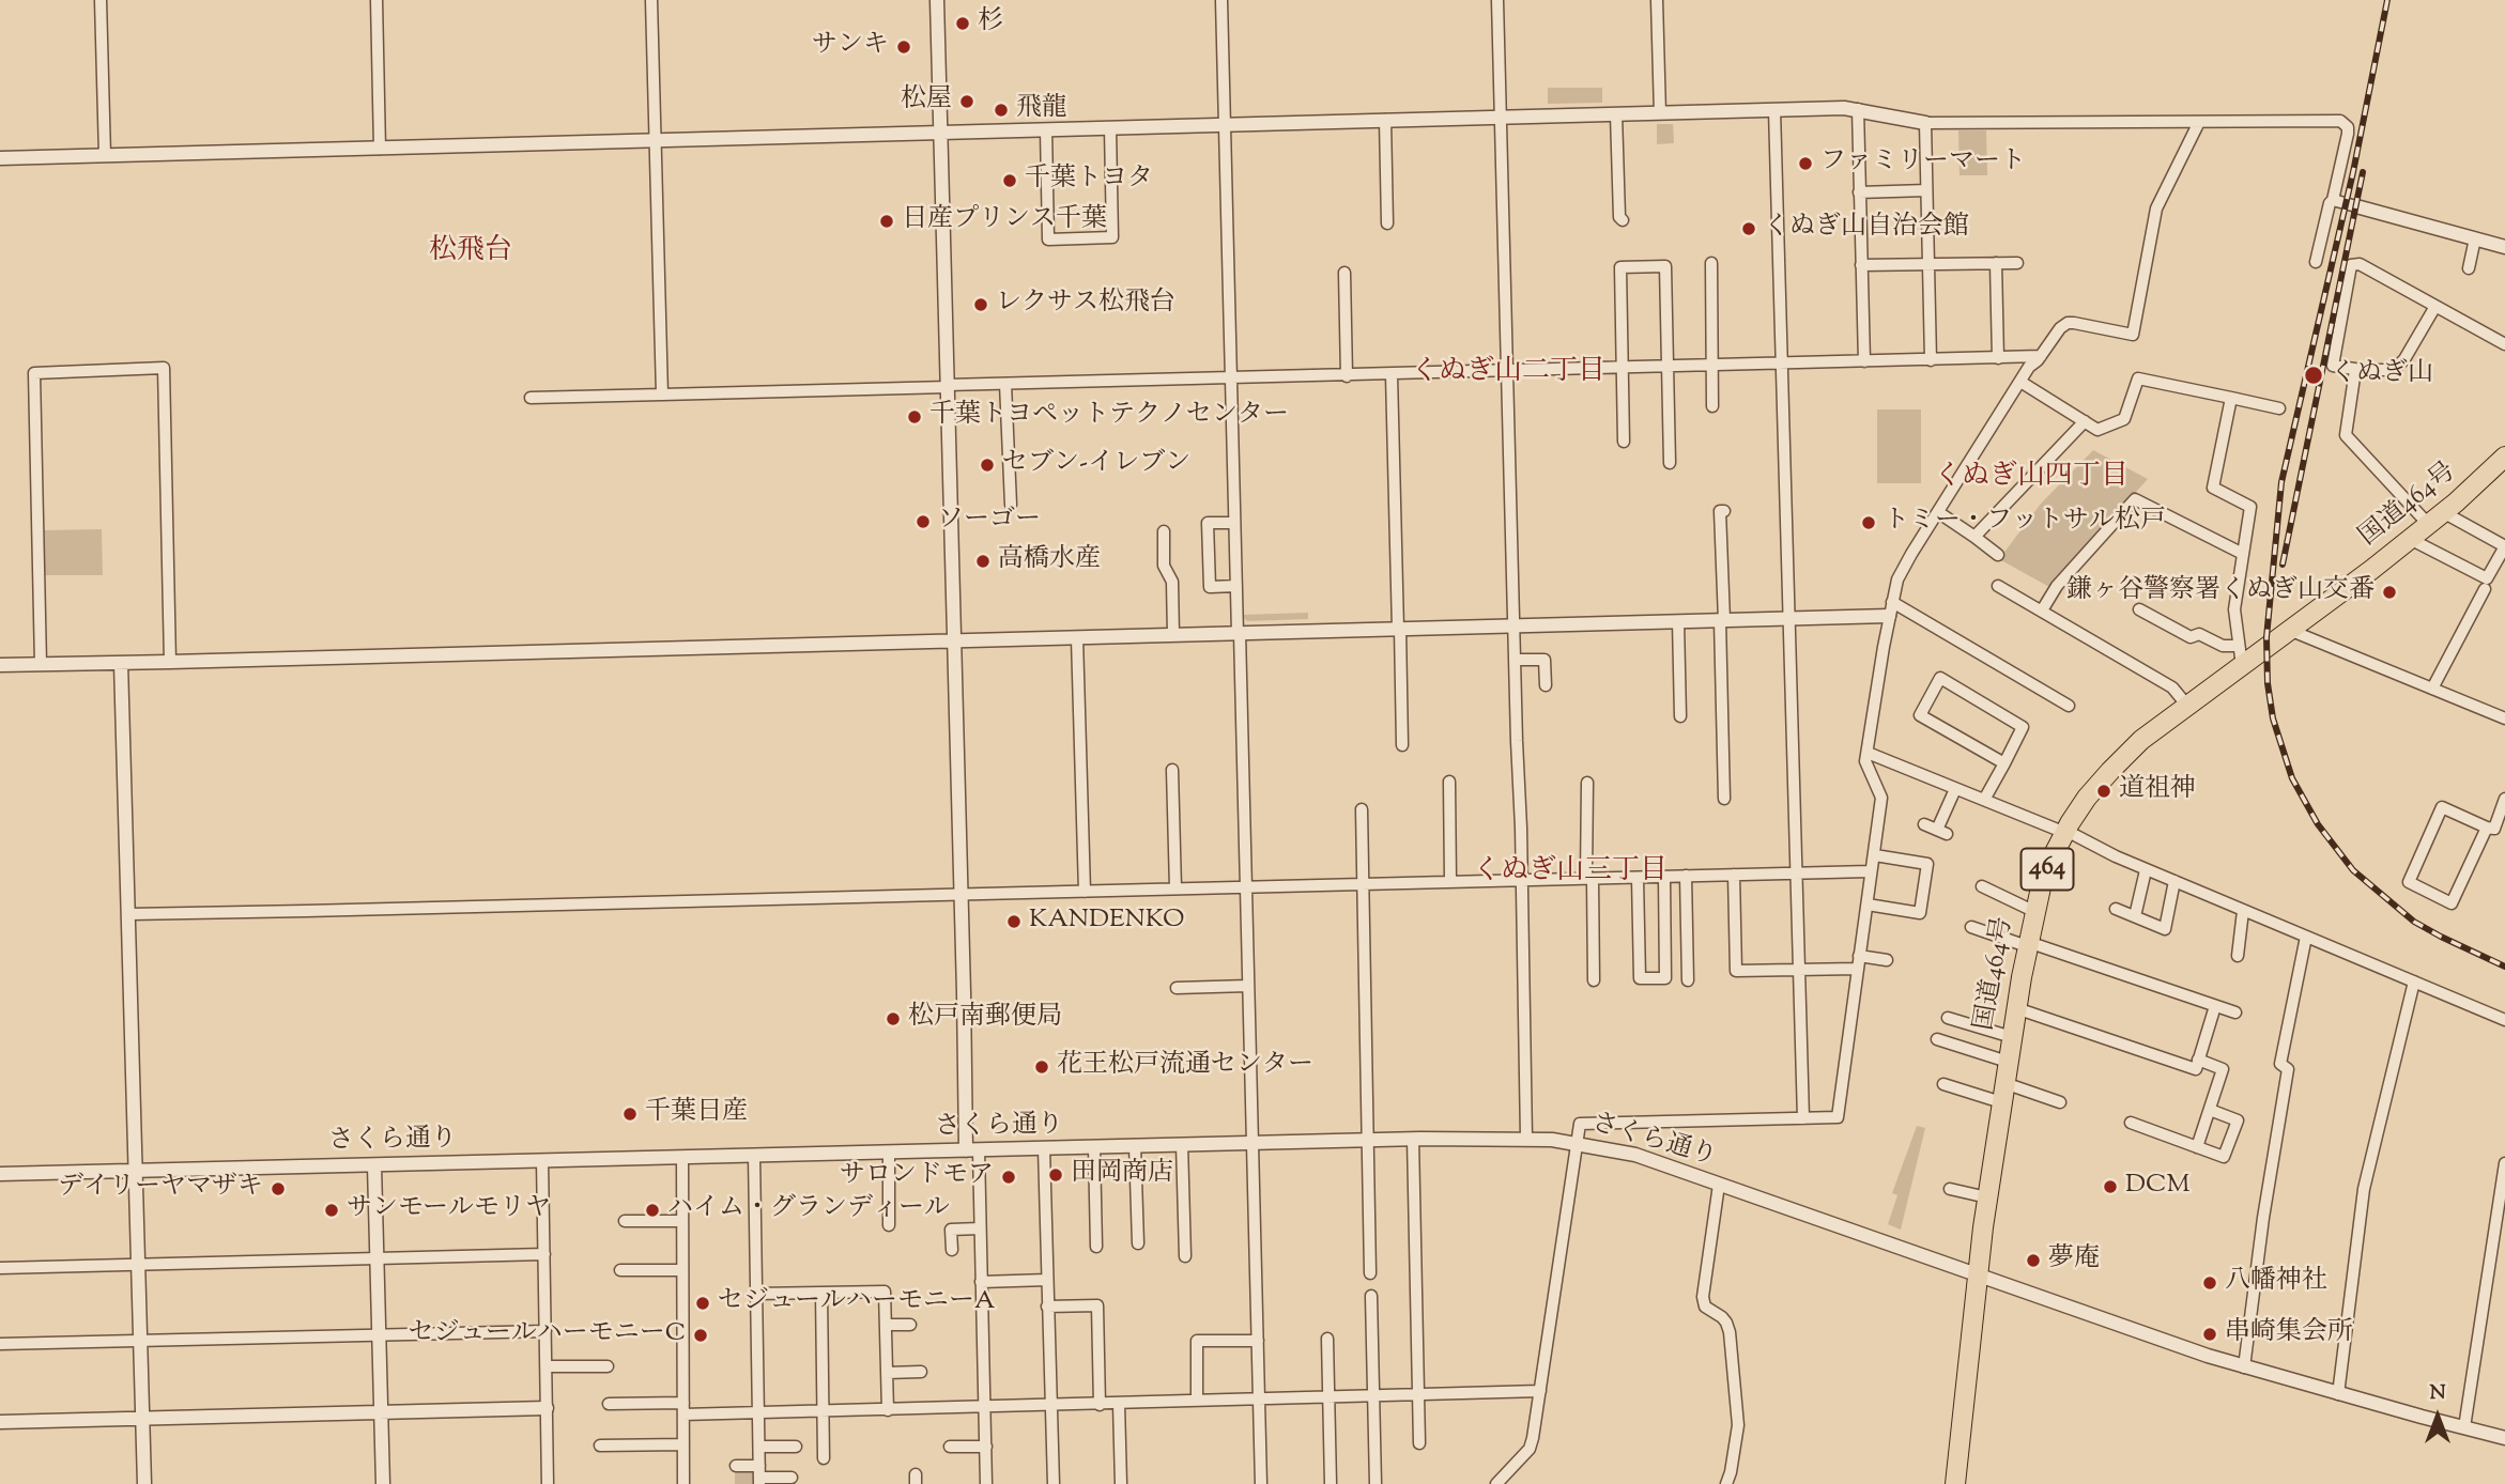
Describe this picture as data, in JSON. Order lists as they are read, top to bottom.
{
  "streets": {
    "highway": ["国道464号", "464"],
    "street": ["さくら通り"]
  },
  "crossings": [
    ["国道464号", "さくら通り"]
  ],
  "districts": [
    "松飛台",
    "くぬぎ山二丁目",
    "くぬぎ山四丁目",
    "くぬぎ山三丁目"
  ],
  "places": [
    "杉",
    "サンキ",
    "松屋",
    "飛龍",
    "ファミリーマート",
    "千葉トヨタ",
    "日産プリンス千葉",
    "くぬぎ山自治会館",
    "レクサス松飛台",
    "くぬぎ山",
    "千葉トヨペットテクノセンター",
    "セブン-イレブン",
    "ソーゴー",
    "トミー・フットサル松戸",
    "高橋水産",
    "鎌ヶ谷警察署くぬぎ山交番",
    "道祖神",
    "KANDENKO",
    "松戸南郵便局",
    "花王松戸流通センター",
    "千葉日産",
    "田岡商店",
    "サロンドモア",
    "DCM",
    "デイリーヤマザキ",
    "サンモールモリヤ",
    "ハイム・グランディール",
    "夢庵",
    "八幡神社",
    "セジュールハーモニーA",
    "串崎集会所",
    "セジュールハーモニーC"
  ],
  "north": "top"
}
